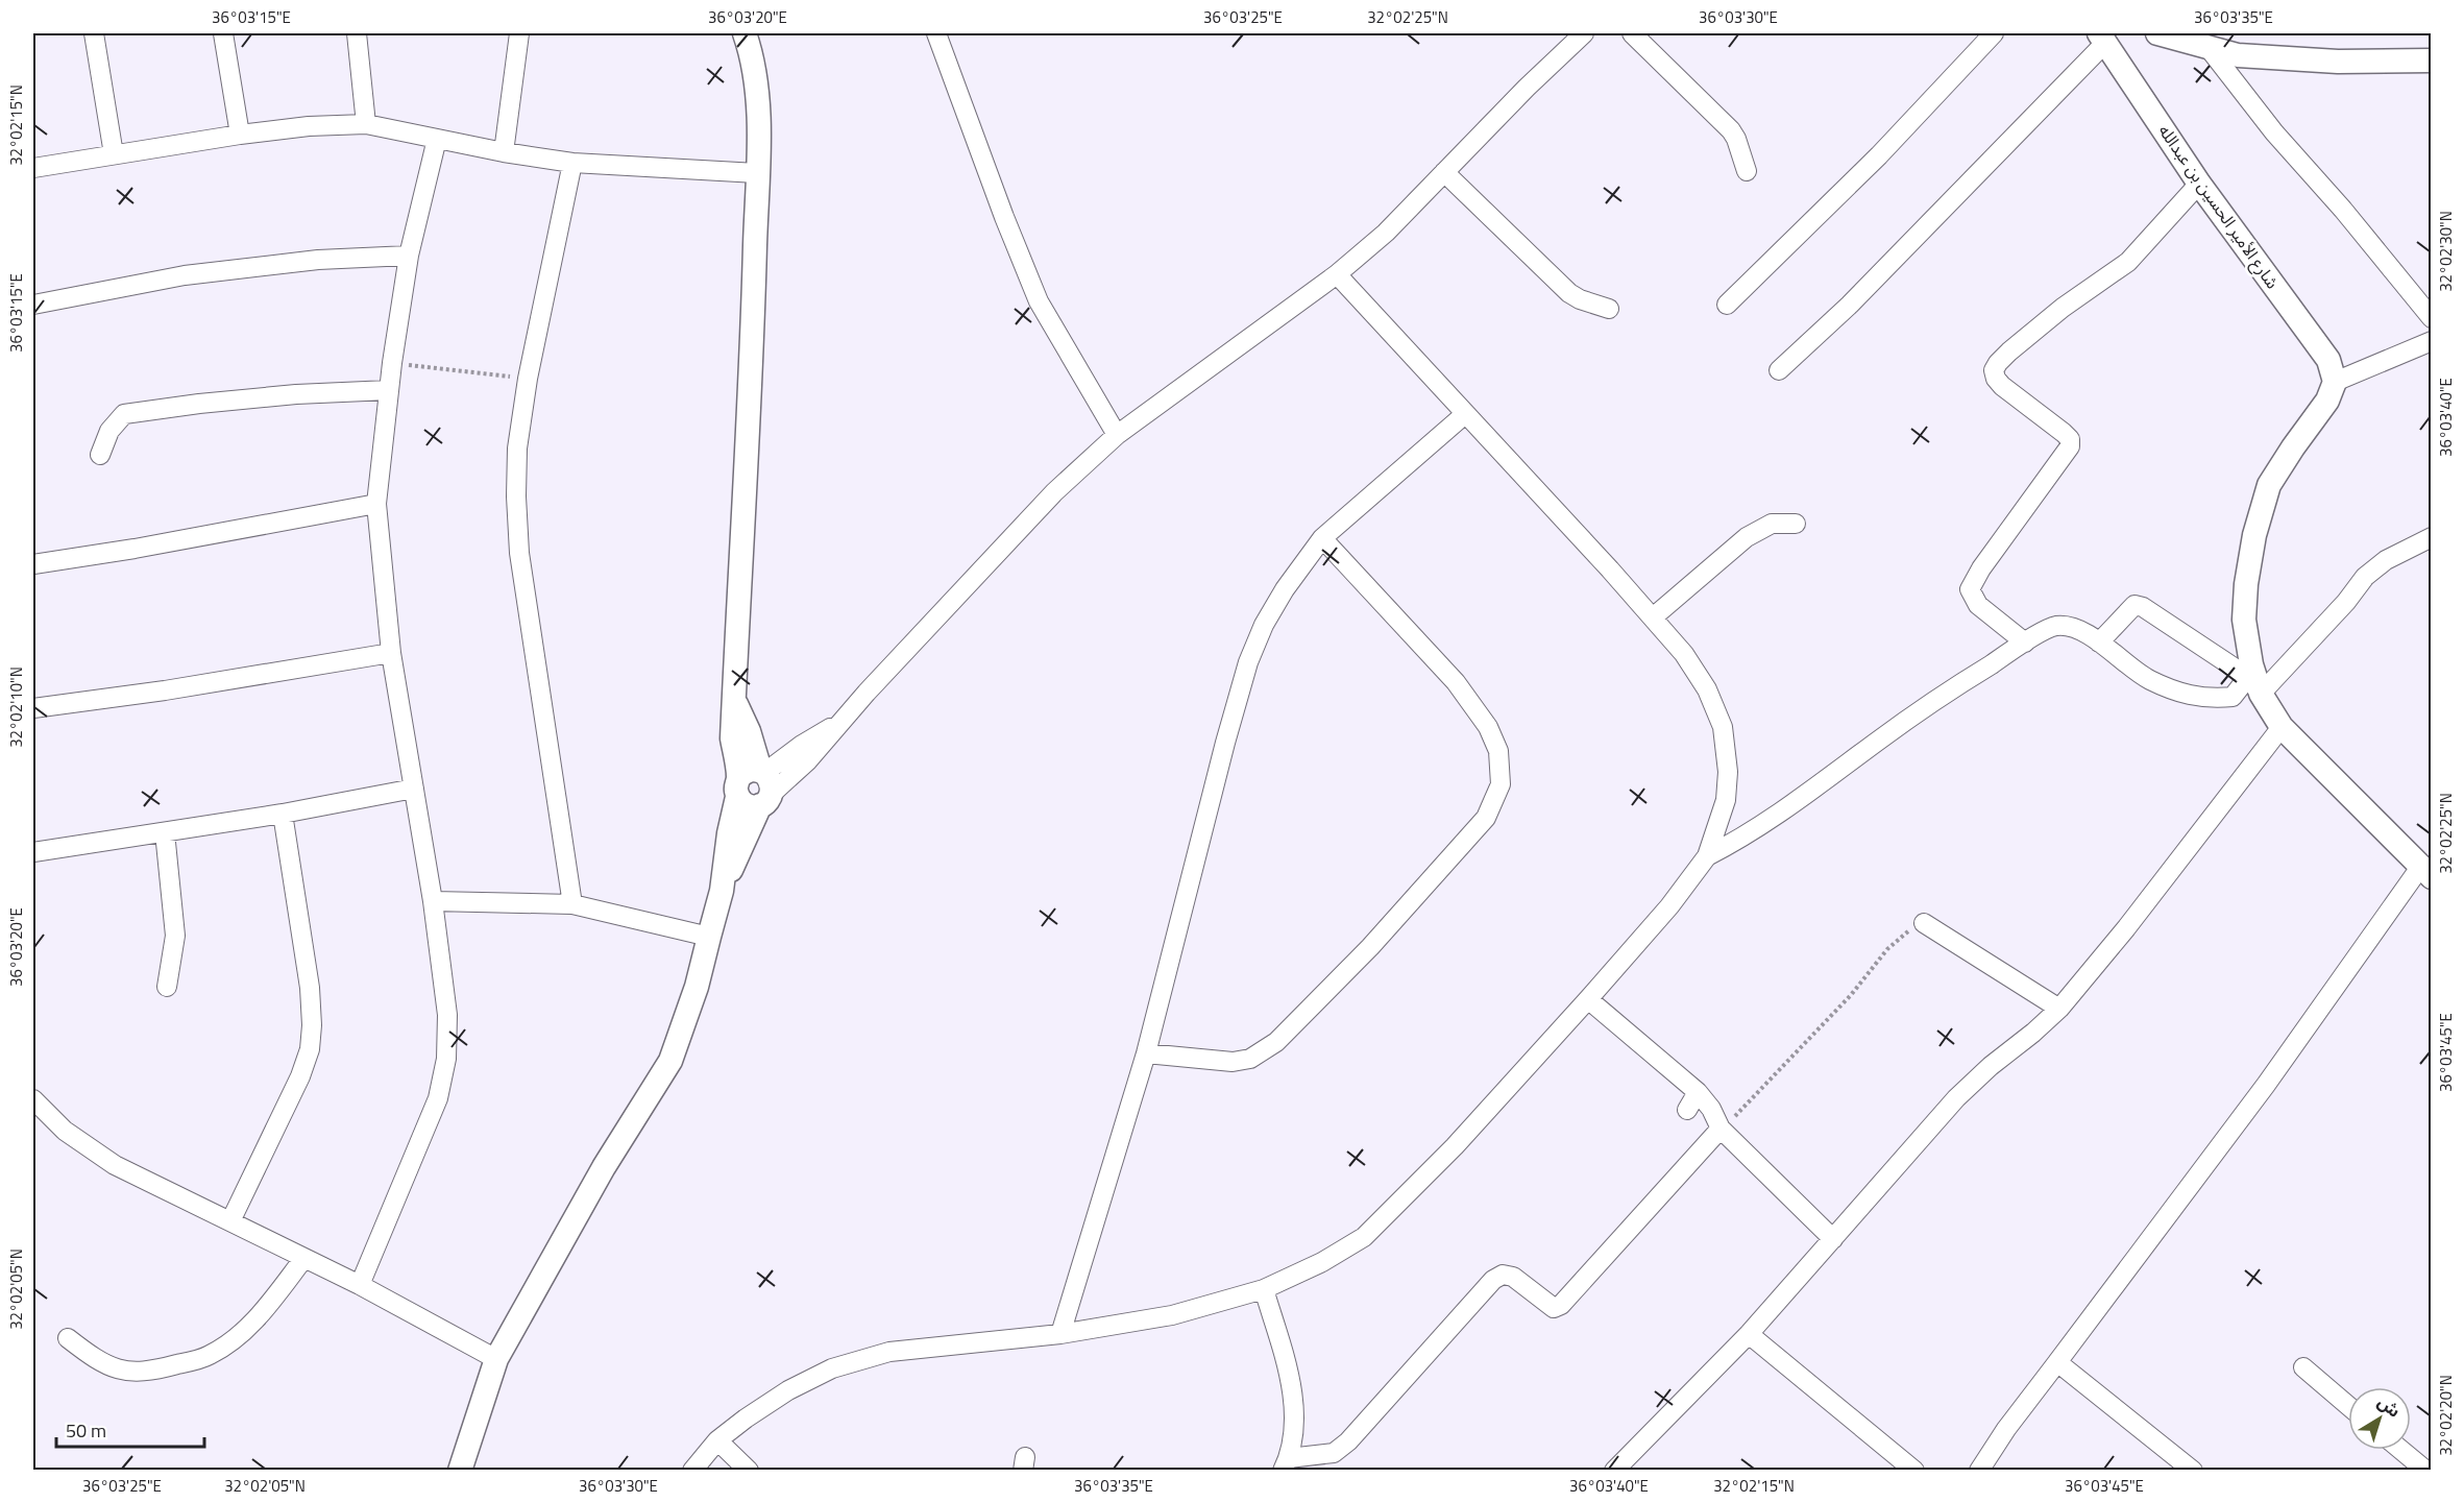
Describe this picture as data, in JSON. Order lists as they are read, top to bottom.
{
  "streets": {
    "street": ["شارع الأمير الحسين بن عبدالله"]
  },
  "scale_bar": "50 m",
  "north": "top right",
  "coordinates": [
    "36°03'15\"E",
    "36°03'20\"E",
    "36°03'25\"E",
    "32°02'25\"N",
    "36°03'30\"E",
    "36°03'35\"E",
    "32°02'15\"N",
    "32°02'30\"N",
    "36°03'40\"E",
    "32°02'10\"N",
    "36°03'45\"E",
    "32°02'05\"N",
    "32°02'20\"N"
  ]
}
